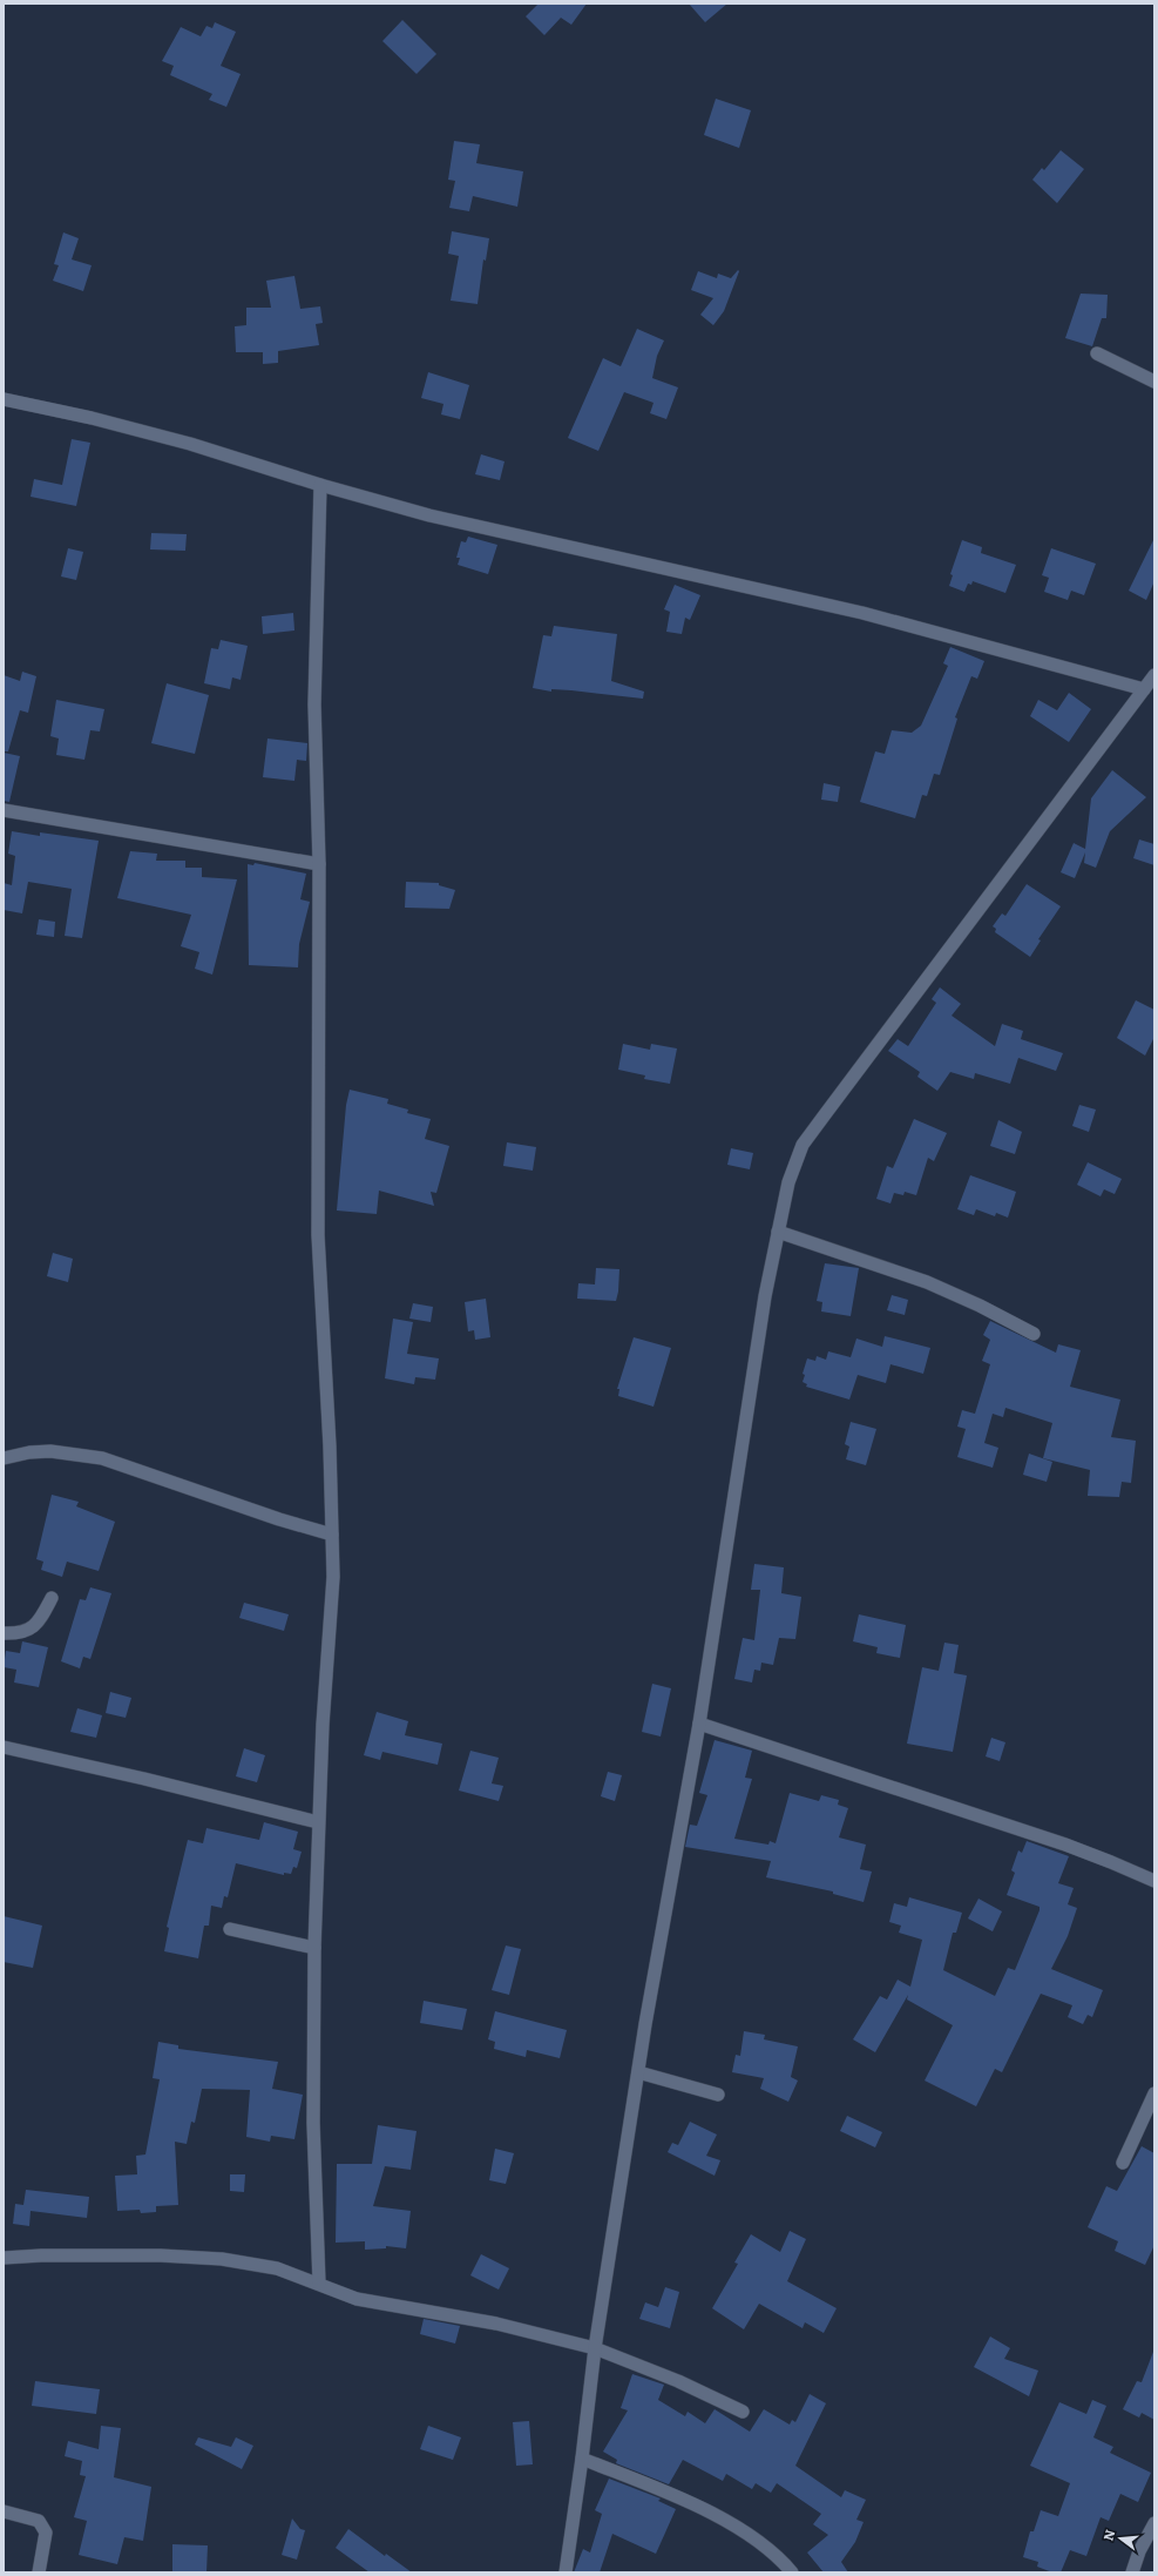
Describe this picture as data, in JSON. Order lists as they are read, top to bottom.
{
  "north": "left"
}
